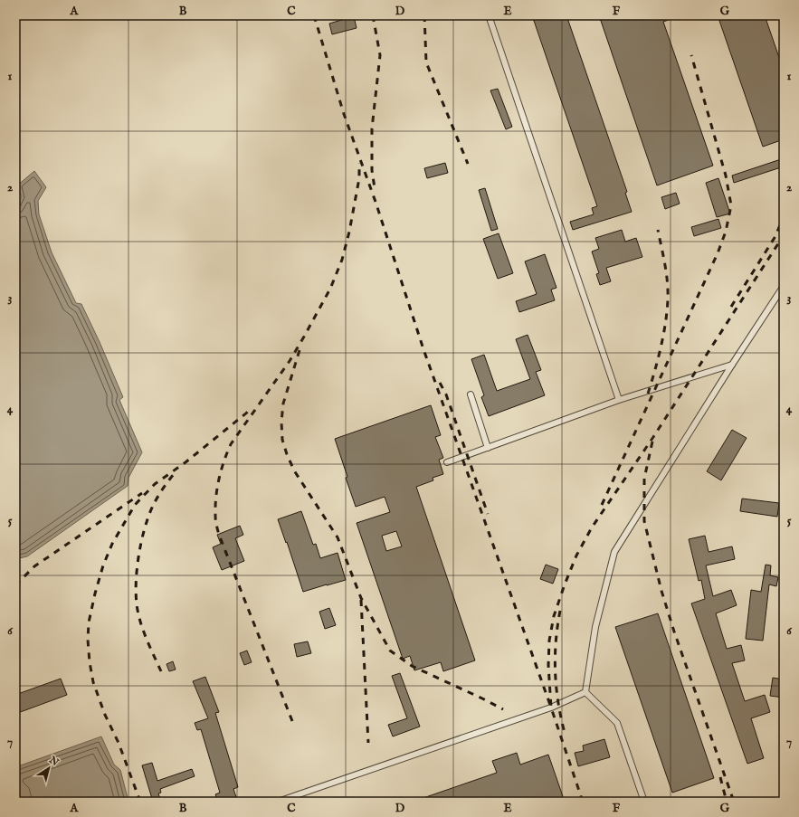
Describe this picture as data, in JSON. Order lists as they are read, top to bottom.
{
  "north": "top right",
  "grid": {
    "columns": [
      "A",
      "B",
      "C",
      "D",
      "E",
      "F",
      "G"
    ],
    "rows": [
      "1",
      "2",
      "3",
      "4",
      "5",
      "6",
      "7"
    ]
  }
}
